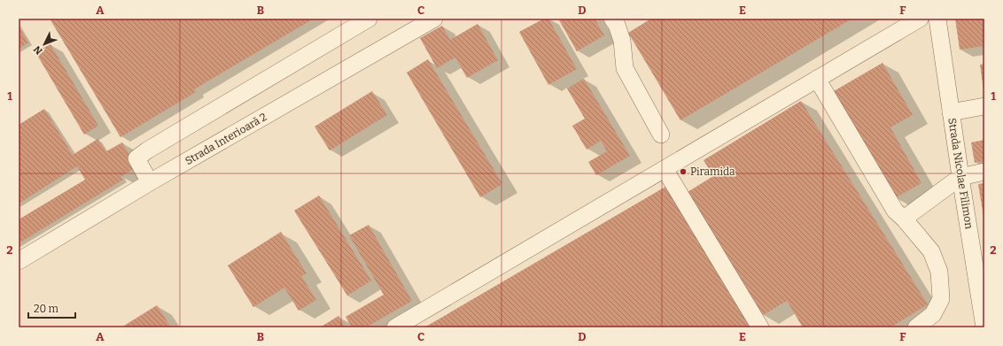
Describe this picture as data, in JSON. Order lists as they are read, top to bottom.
{
  "streets": {
    "street": ["Strada Interioară 2", "Strada Nicolae Filimon"]
  },
  "places": ["Piramida"],
  "scale_bar": "20 m",
  "north": "bottom left",
  "grid": {
    "columns": [
      "A",
      "B",
      "C",
      "D",
      "E",
      "F"
    ],
    "rows": ["1", "2"]
  }
}
